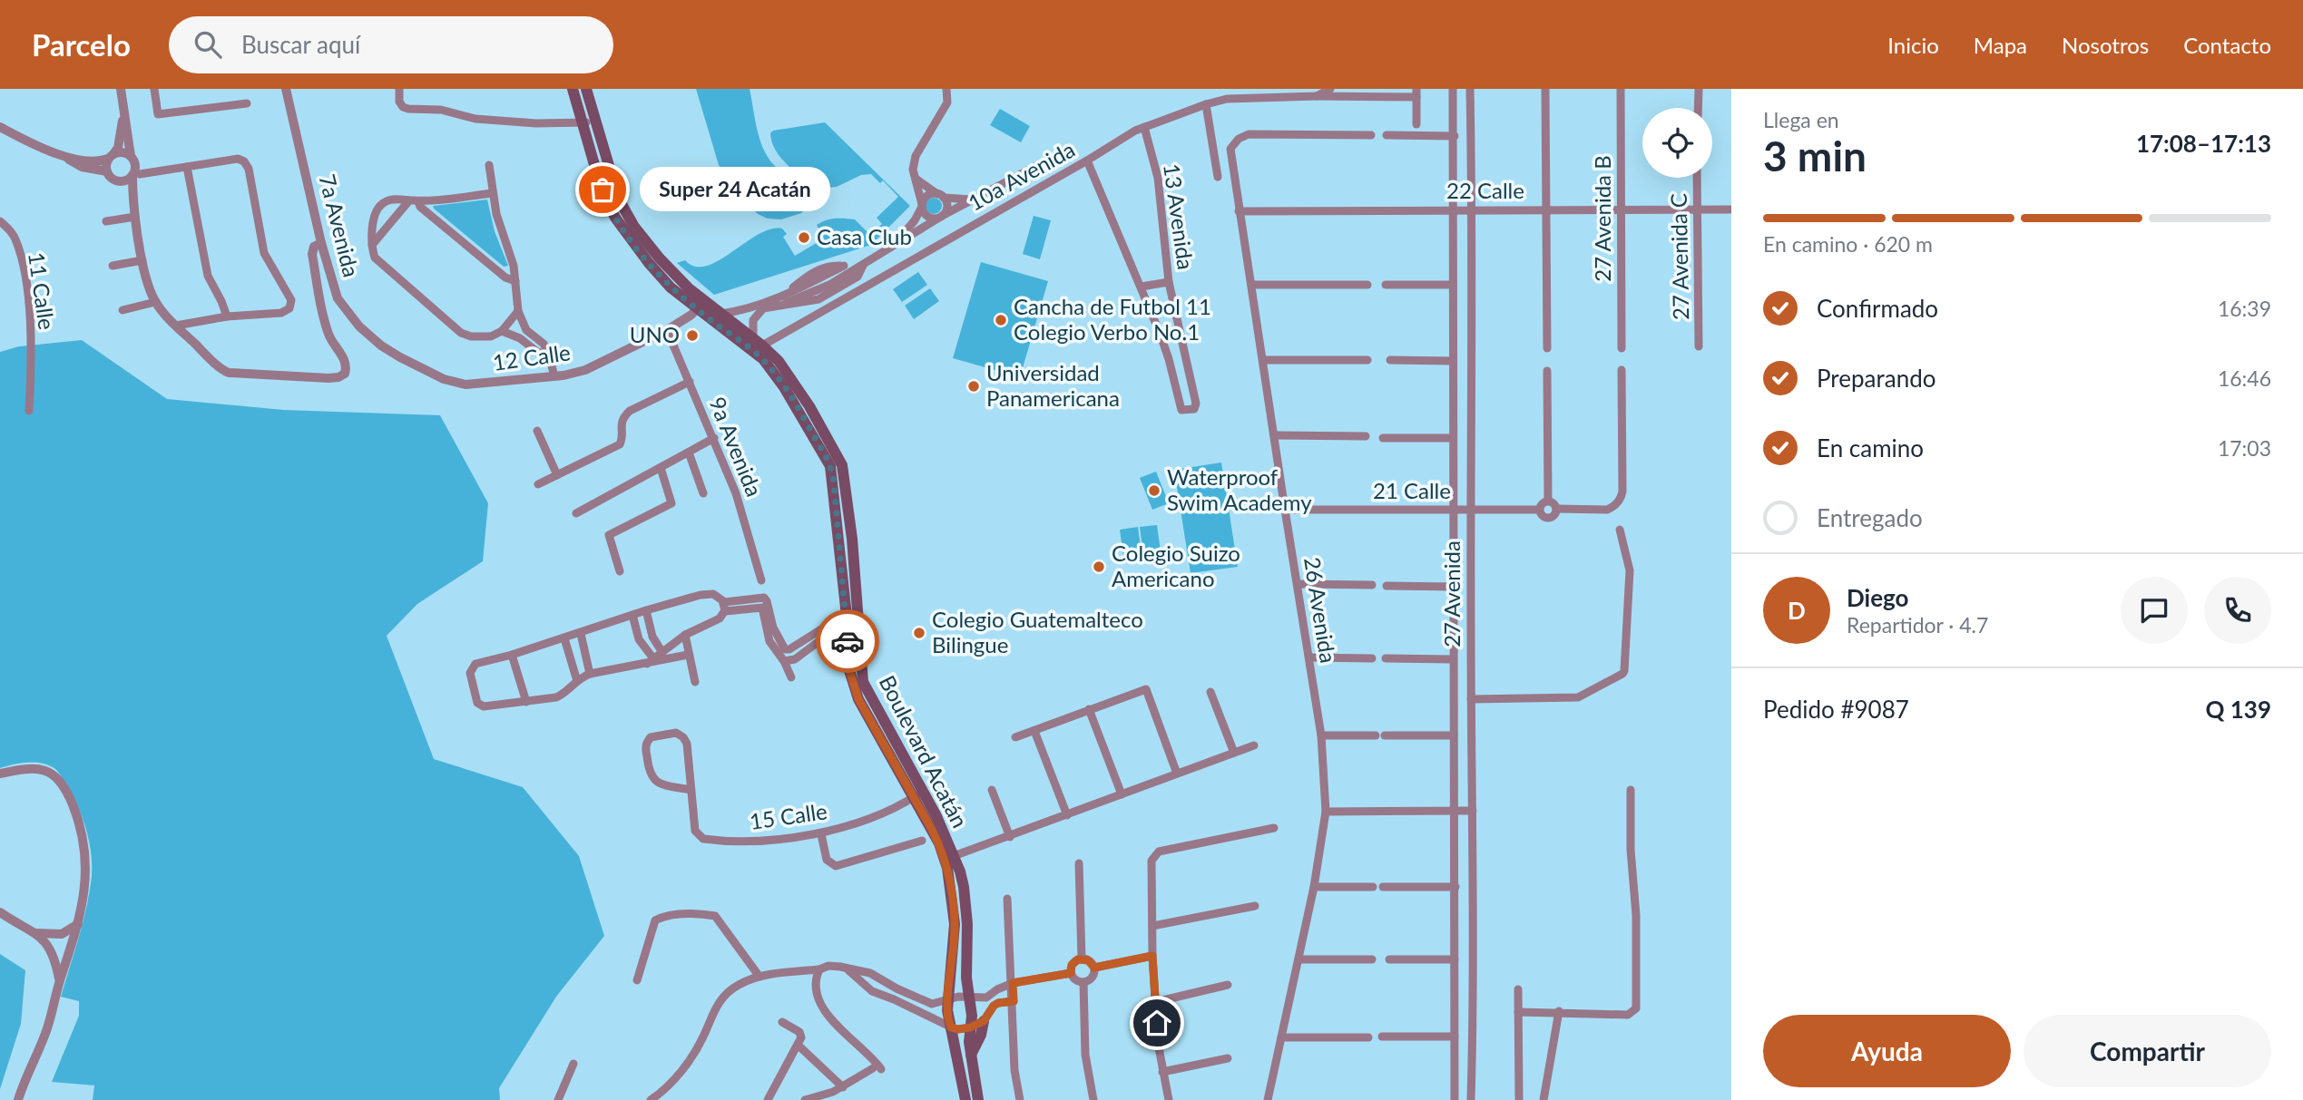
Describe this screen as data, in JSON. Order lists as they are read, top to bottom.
{
  "streets": {
    "main road": ["Boulevard Acatán"],
    "street": [
      "10a Avenida",
      "22 Calle",
      "13 Avenida",
      "27 Avenida B",
      "7a Avenida",
      "27 Avenida C",
      "11 Calle",
      "12 Calle",
      "9a Avenida",
      "21 Calle",
      "27 Avenida",
      "26 Avenida",
      "15 Calle"
    ]
  },
  "crossings": [
    ["10a Avenida", "13 Avenida"],
    ["10a Avenida", "Boulevard Acatán"],
    ["22 Calle", "27 Avenida B"],
    ["22 Calle", "27 Avenida C"],
    ["22 Calle", "27 Avenida"],
    ["22 Calle", "26 Avenida"],
    ["7a Avenida", "12 Calle"],
    ["12 Calle", "9a Avenida"],
    ["12 Calle", "Boulevard Acatán"],
    ["21 Calle", "27 Avenida"],
    ["21 Calle", "26 Avenida"],
    ["Boulevard Acatán", "15 Calle"]
  ],
  "places": [
    "Super 24 Acatán",
    "Casa Club",
    "Cancha de Futbol 11 Colegio Verbo No.1",
    "UNO",
    "Universidad Panamericana",
    "Waterproof Swim Academy",
    "Colegio Suizo Americano",
    "Colegio Guatemalteco Bilingue"
  ],
  "page": {
    "header": "Parcelo",
    "search": "Buscar aquí",
    "nav": [
      "Inicio",
      "Mapa",
      "Nosotros",
      "Contacto"
    ],
    "heading": ["3 min", "Llega en", "17:08–17:13"],
    "panel": [
      "Diego",
      "Repartidor · 4.7",
      "Pedido #9087",
      "Q 139"
    ],
    "bubble": "Super 24 Acatán",
    "bar": "En camino · 620 m",
    "list": [
      ["Confirmado", "16:39"],
      ["Preparando", "16:46"],
      ["En camino", "17:03"],
      "Entregado"
    ],
    "round": "D",
    "buttons": ["Ayuda", "Compartir"]
  }
}
